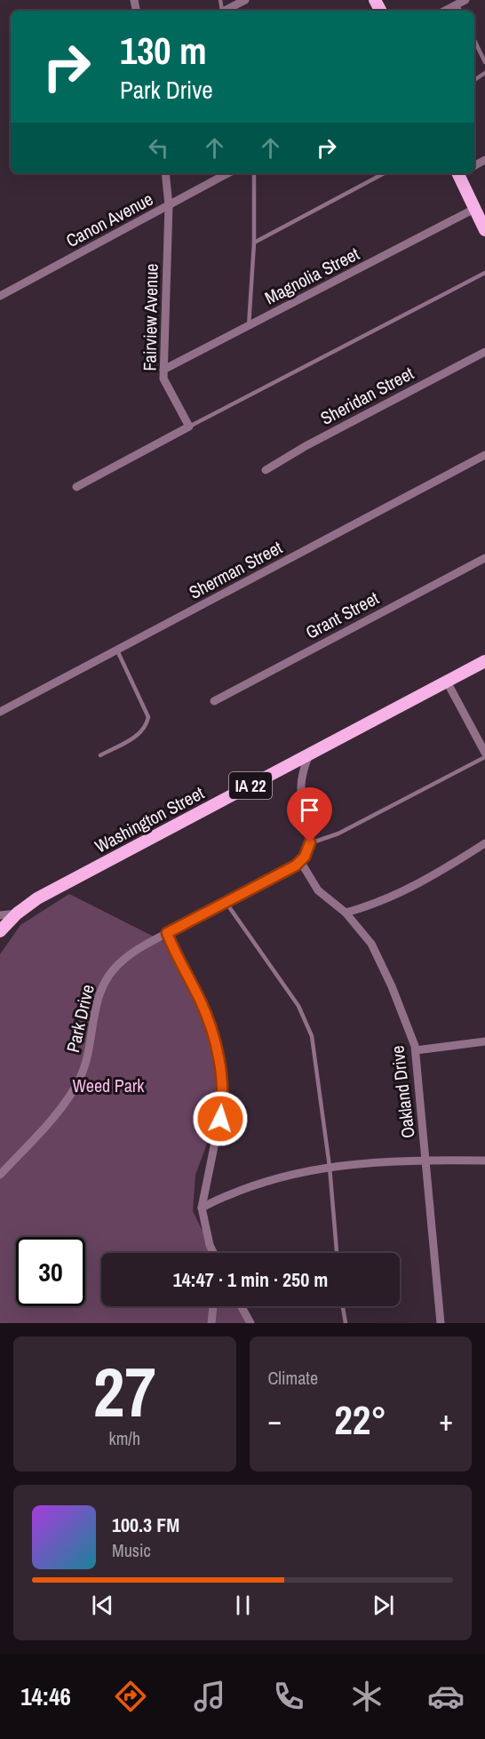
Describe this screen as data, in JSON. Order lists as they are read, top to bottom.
{
  "streets": {
    "main road": ["IA 22", "Washington Street"],
    "street": [
      "Canon Avenue",
      "Magnolia Street",
      "Fairview Avenue",
      "Sheridan Street",
      "Sherman Street",
      "Grant Street",
      "Park Drive",
      "Oakland Drive"
    ]
  },
  "crossings": [
    ["Canon Avenue", "Fairview Avenue"],
    ["Magnolia Street", "Fairview Avenue"],
    ["IA 22", "Washington Street"],
    ["Park Drive", "Oakland Drive"]
  ],
  "parks": ["Weed Park"],
  "page": {
    "turn": ["130 m", "Park Drive"],
    "limit": "30",
    "trip": "14:47 · 1 min · 250 m",
    "tile": [
      ["27", "km/h"],
      "Climate"
    ],
    "heat": ["−", "22°", "+"],
    "song": ["100.3 FM", "Music"],
    "tabs": "14:46"
  }
}
